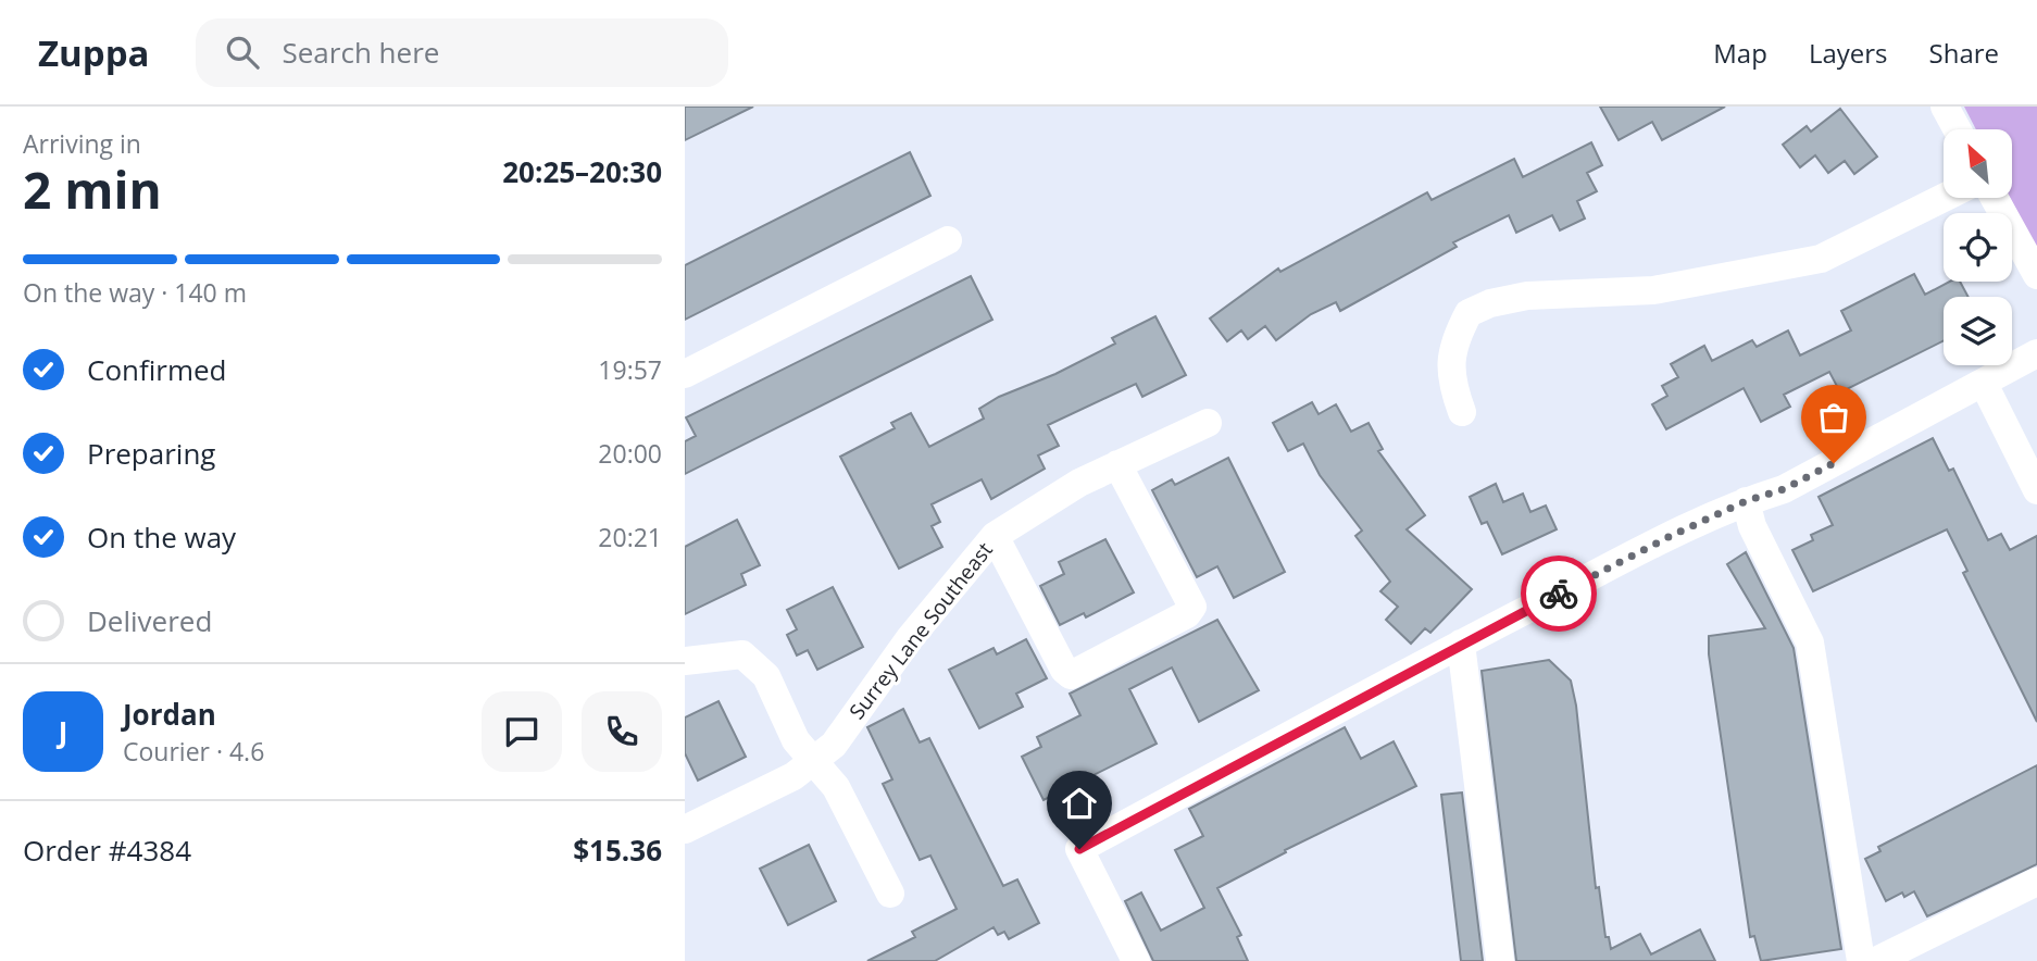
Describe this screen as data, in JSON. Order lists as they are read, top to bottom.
{
  "streets": {
    "street": ["Surrey Lane Southeast"]
  },
  "north": "top left",
  "page": {
    "header": "Zuppa",
    "search": "Search here",
    "nav": ["Map", "Layers", "Share"],
    "heading": ["2 min", "Arriving in", "20:25–20:30"],
    "panel": [
      "Jordan",
      "Courier · 4.6",
      "Order #4384",
      "$15.36"
    ],
    "bar": "On the way · 140 m",
    "list": [
      ["Confirmed", "19:57"],
      ["Preparing", "20:00"],
      ["On the way", "20:21"],
      "Delivered"
    ],
    "round": "J"
  }
}
